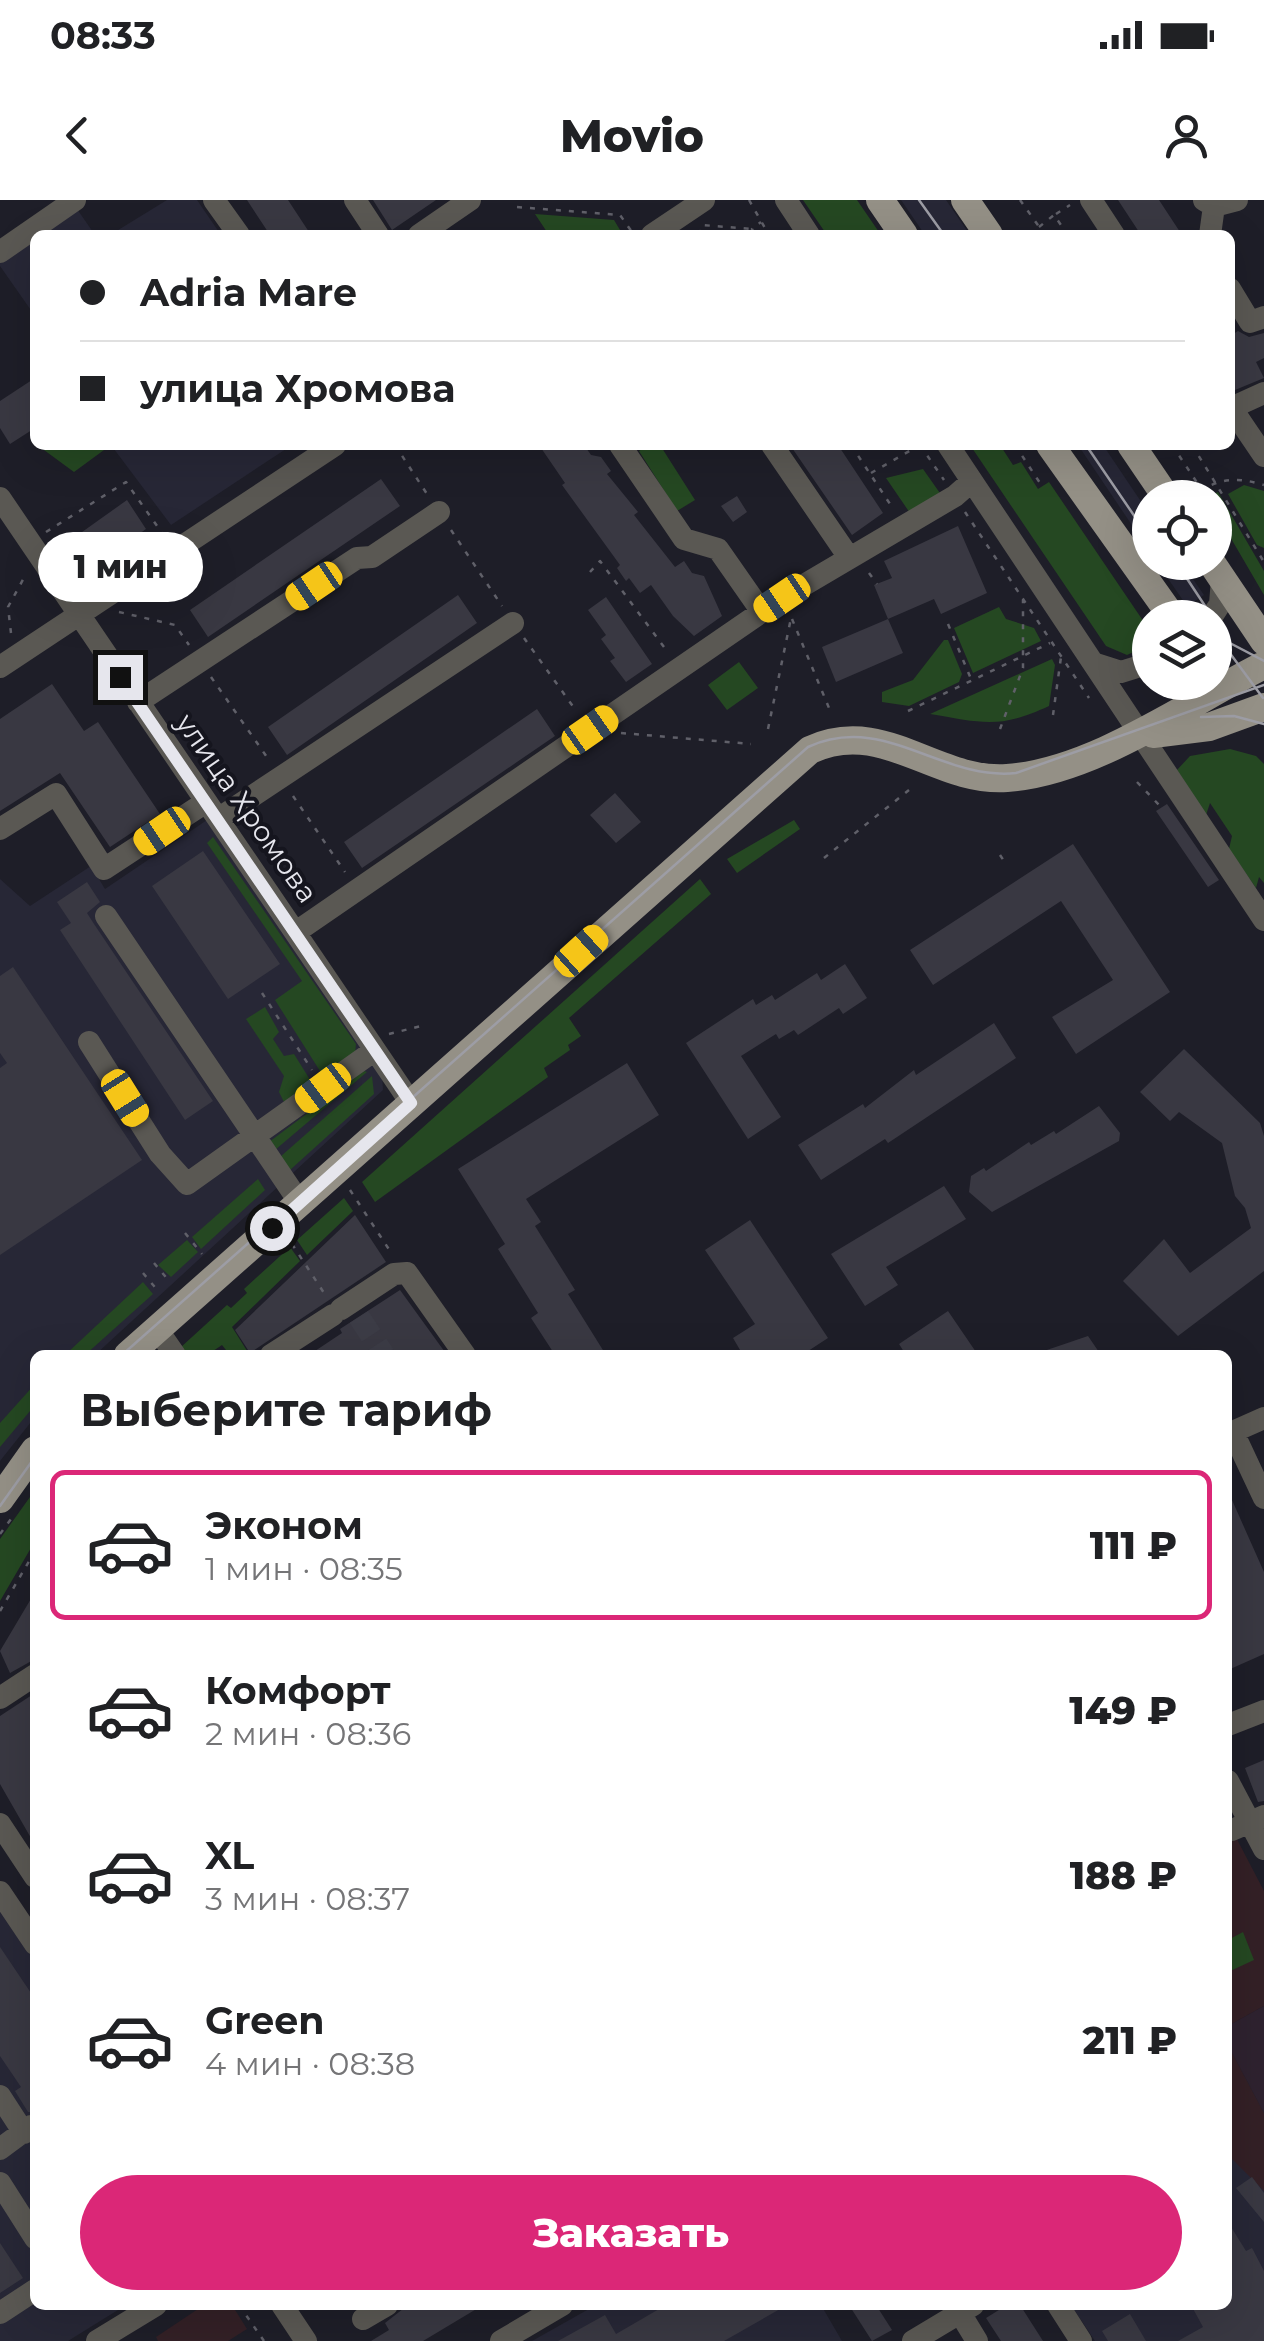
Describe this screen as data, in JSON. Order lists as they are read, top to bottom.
{
  "streets": {
    "street": ["улица Хромова"]
  },
  "page": {
    "status": "08:33",
    "header": "Movio",
    "banner": ["Adria Mare", "улица Хромова"],
    "bubble": "1 мин",
    "heading": "Выберите тариф",
    "list": [
      {
        "name": "Эконом",
        "note": "1 мин · 08:35",
        "value": "111 ₽"
      },
      {
        "name": "Комфорт",
        "note": "2 мин · 08:36",
        "value": "149 ₽"
      },
      {
        "name": "XL",
        "note": "3 мин · 08:37",
        "value": "188 ₽"
      },
      {
        "name": "Green",
        "note": "4 мин · 08:38",
        "value": "211 ₽"
      }
    ],
    "buttons": "Заказать"
  }
}
